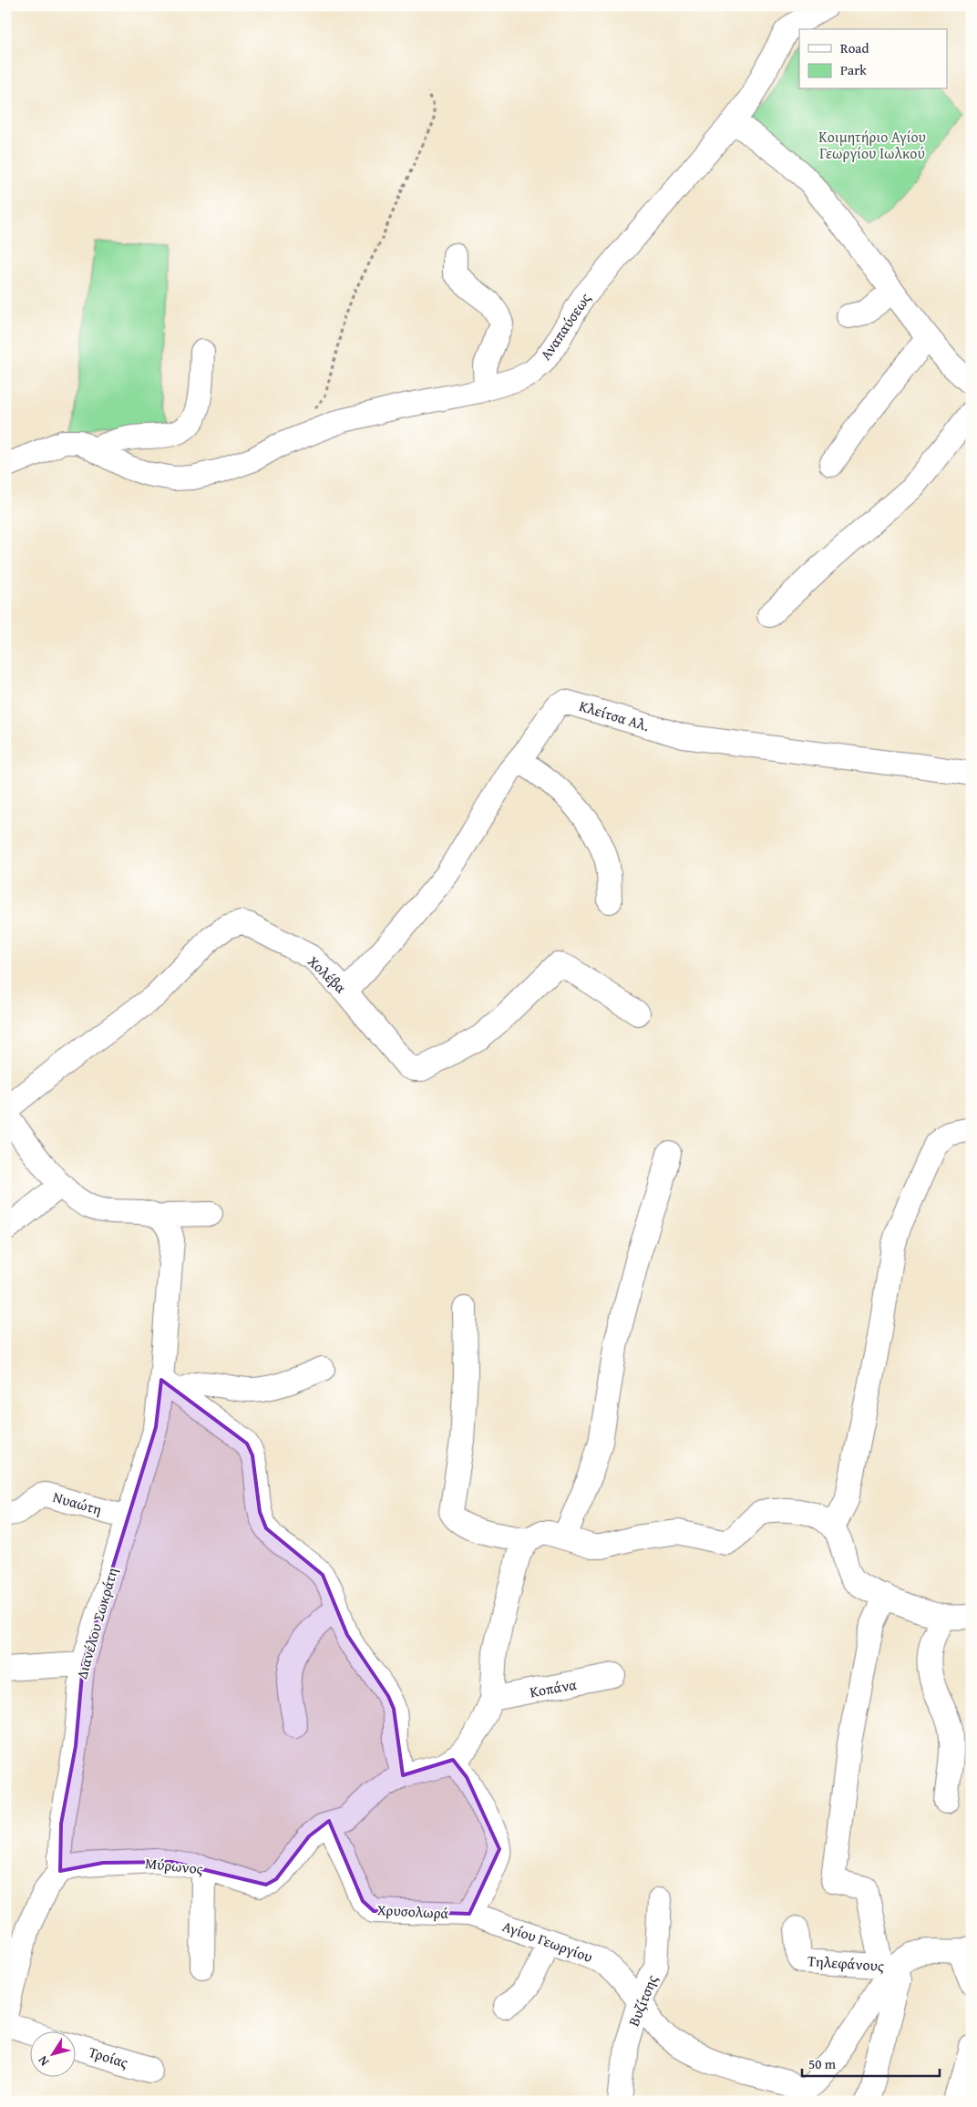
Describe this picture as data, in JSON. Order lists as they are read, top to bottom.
{
  "streets": {
    "street": [
      "Αναπαύσεως",
      "Κλείτσα Αλ.",
      "Χολέβα",
      "Νυαώτη",
      "Διανέλου Σωκράτη",
      "Κοπάνα",
      "Μύρωνος",
      "Χρυσολωρά",
      "Αγίου Γεωργίου",
      "Τηλεφάνους",
      "Βυζίτσης",
      "Τροίας"
    ]
  },
  "crossings": [
    ["Κλείτσα Αλ.", "Χολέβα"],
    ["Νυαώτη", "Διανέλου Σωκράτη"],
    ["Διανέλου Σωκράτη", "Μύρωνος"],
    ["Μύρωνος", "Χρυσολωρά"],
    ["Μύρωνος", "Αγίου Γεωργίου"],
    ["Χρυσολωρά", "Αγίου Γεωργίου"],
    ["Αγίου Γεωργίου", "Βυζίτσης"]
  ],
  "parks": ["Κοιμητήριο Αγίου Γεωργίου Ιωλκού"],
  "legend": ["Road", "Park"],
  "scale_bar": "50 m",
  "north": "bottom left"
}
